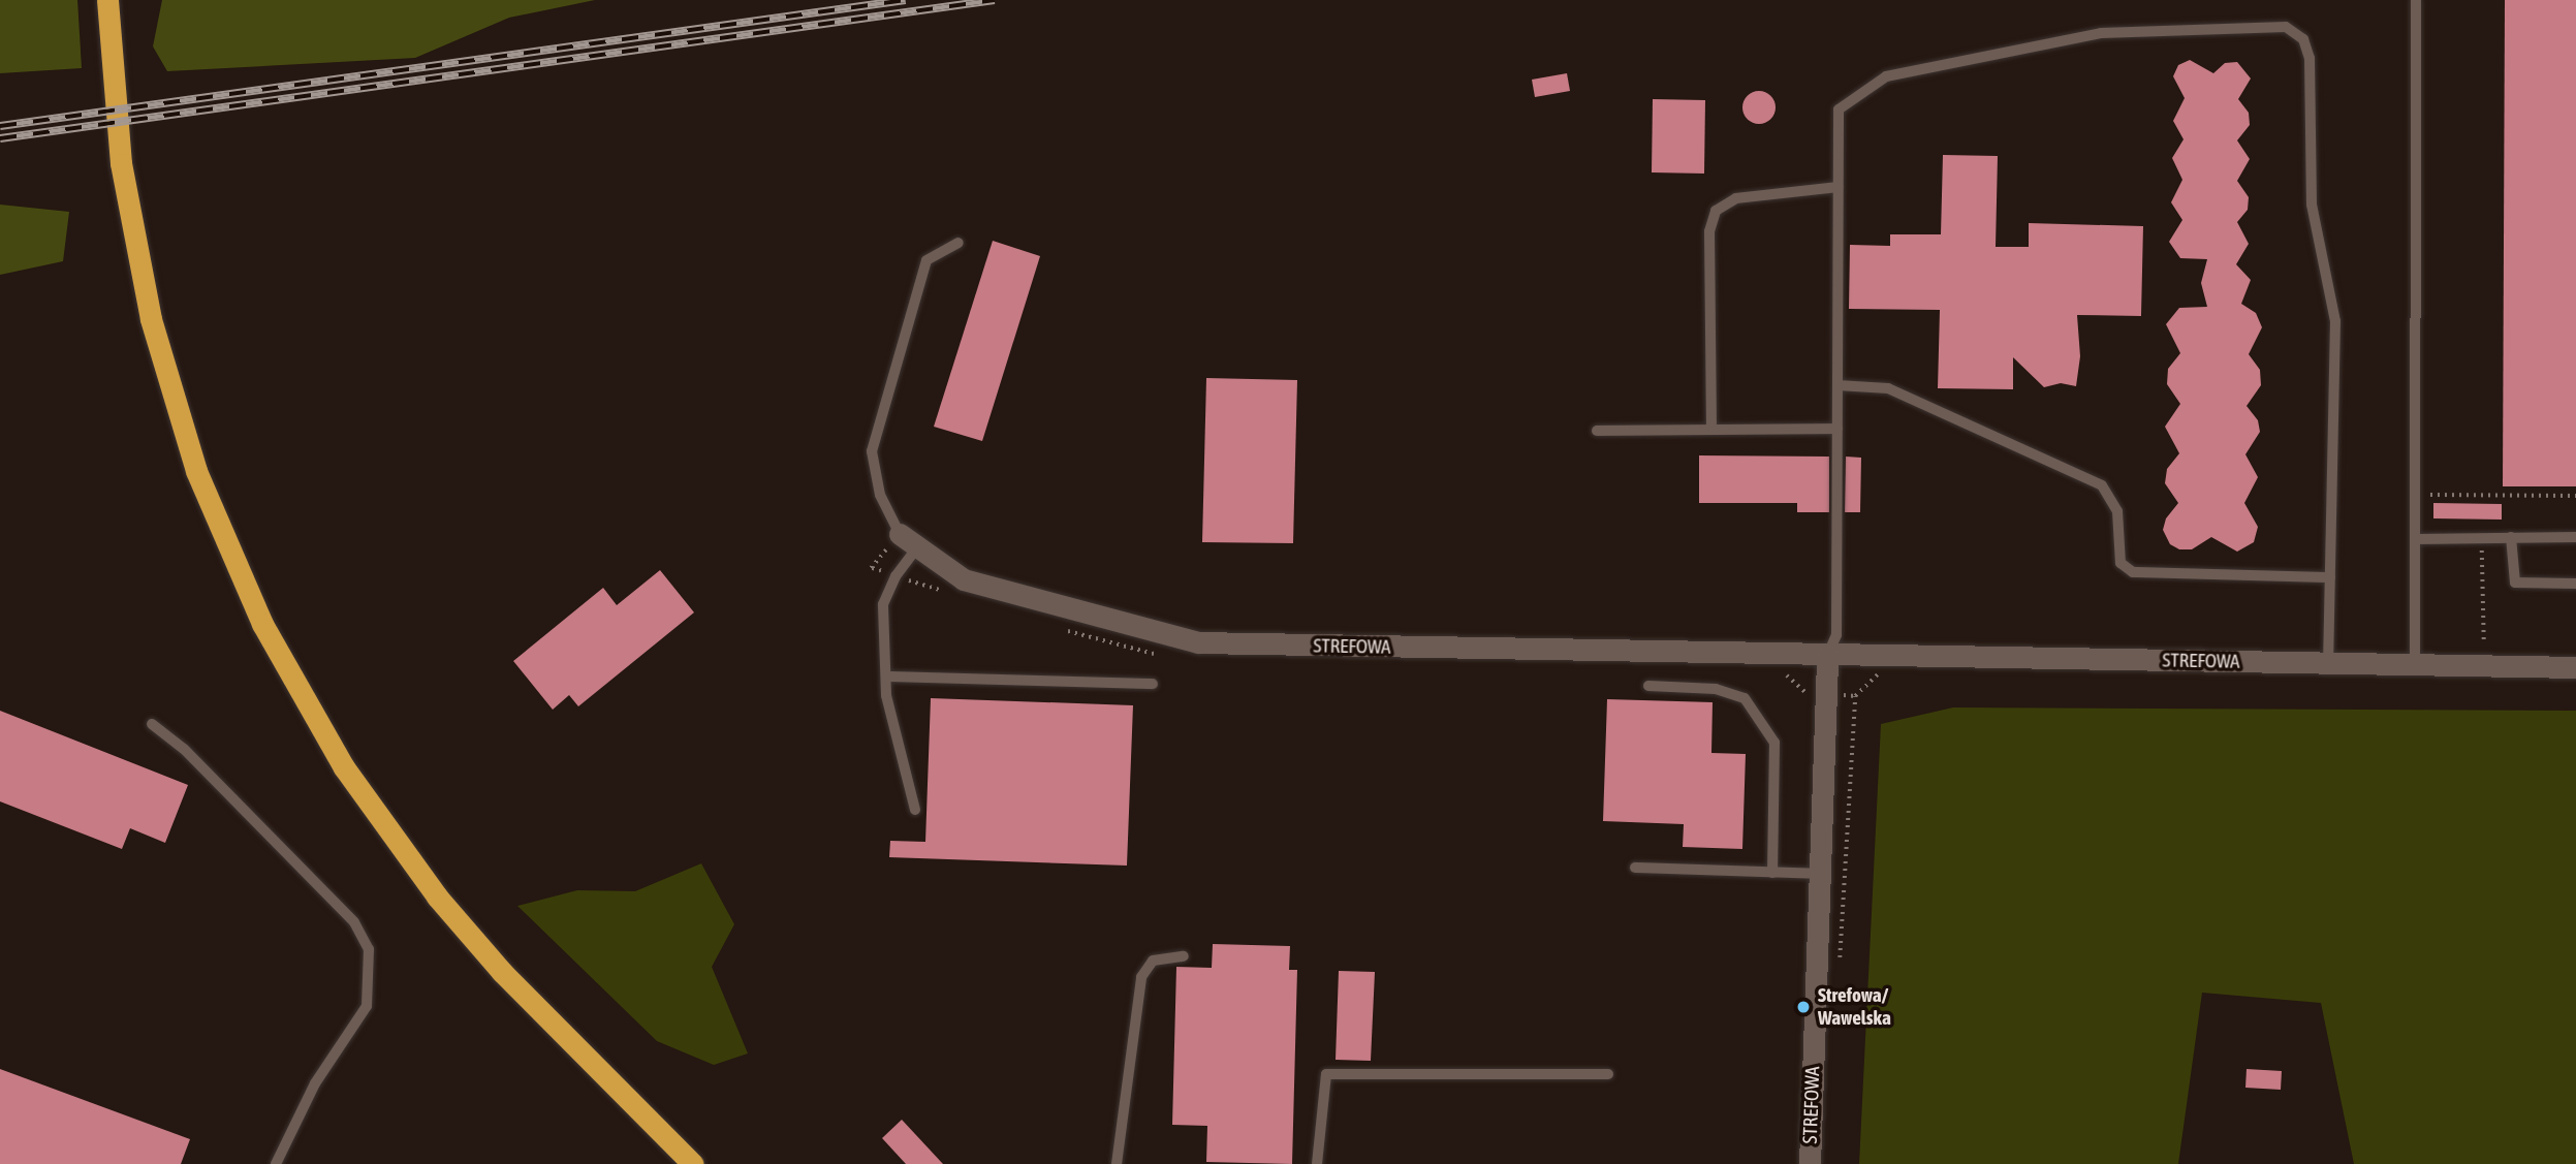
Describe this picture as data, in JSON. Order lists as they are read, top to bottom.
{
  "streets": {
    "street": ["STREFOWA"]
  },
  "places": ["Strefowa/ Wawelska"]
}
